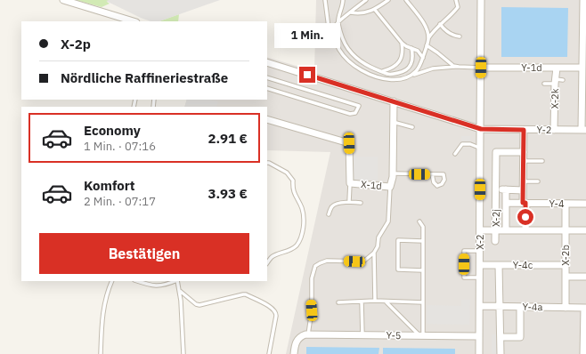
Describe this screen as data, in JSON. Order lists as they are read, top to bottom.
{
  "streets": {
    "street": [
      "Y-1d",
      "X-2k",
      "Y-2",
      "X-1d",
      "Y-4",
      "X-2j",
      "X-2",
      "X-2b",
      "Y-4c",
      "Y-4a",
      "Y-5"
    ]
  },
  "crossings": [
    ["Y-1d", "X-2k"],
    ["Y-1d", "X-2"],
    ["X-2k", "Y-2"],
    ["Y-2", "X-2"],
    ["Y-4", "X-2b"],
    ["X-2", "Y-4c"],
    ["X-2", "Y-4a"],
    ["X-2", "Y-5"],
    ["X-2b", "Y-4c"],
    ["X-2b", "Y-4a"]
  ],
  "page": {
    "banner": ["X-2p", "Nördliche Raffineriestraße"],
    "bubble": "1 Min.",
    "list": [
      {
        "name": "Economy",
        "note": "1 Min. · 07:16",
        "value": "2.91 €"
      },
      {
        "name": "Komfort",
        "note": "2 Min. · 07:17",
        "value": "3.93 €"
      }
    ],
    "buttons": "Bestätigen"
  }
}
